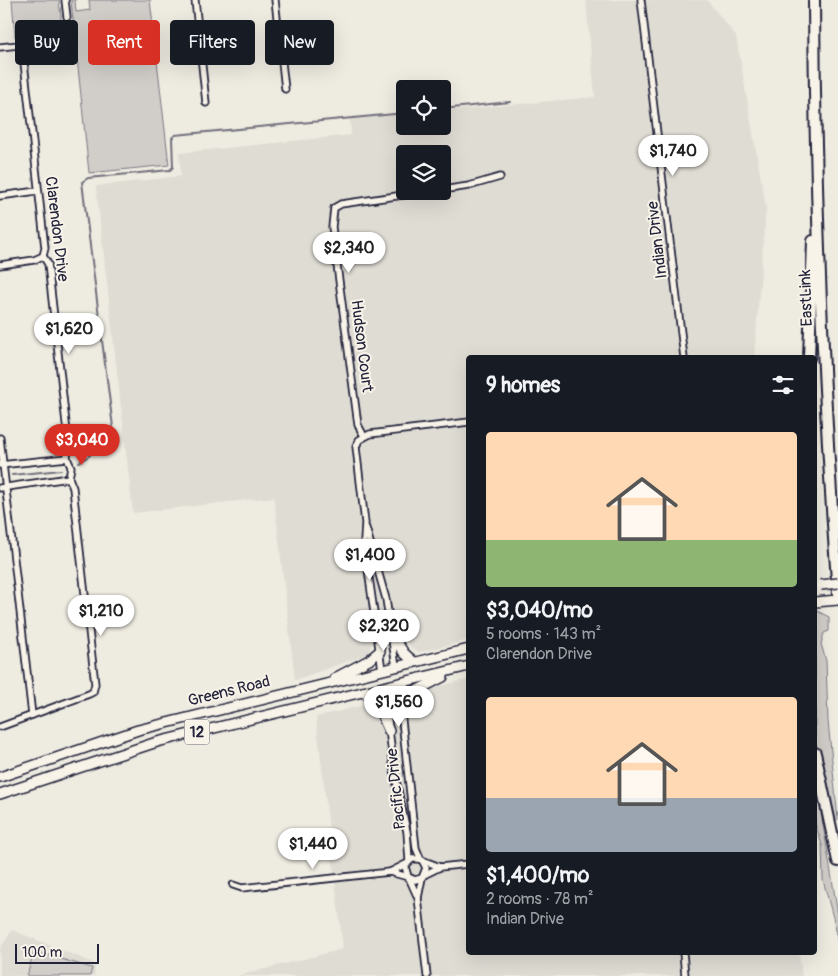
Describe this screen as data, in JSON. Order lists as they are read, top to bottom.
{
  "streets": {
    "highway": ["EastLink"],
    "main road": ["Greens Road", "12"],
    "street": [
      "Clarendon Drive",
      "Indian Drive",
      "Hudson Court",
      "Pacific Drive"
    ]
  },
  "crossings": [
    ["Greens Road", "Pacific Drive"]
  ],
  "scale_bar": "100 m",
  "page": {
    "chip": [
      "Buy",
      "Rent",
      "Filters",
      "New"
    ],
    "price": [
      "$1,740",
      "$2,340",
      "$1,620",
      "$3,040",
      "$1,400",
      "$1,210",
      "$2,320",
      "$1,560",
      "$1,440"
    ],
    "heading": "9 homes",
    "list": [
      {
        "name": "$3,040/mo",
        "note": "5 rooms · 143 m² · Clarendon Drive"
      },
      {
        "name": "$1,400/mo",
        "note": "2 rooms · 78 m² · Indian Drive"
      }
    ],
    "scale": "100 m"
  }
}
